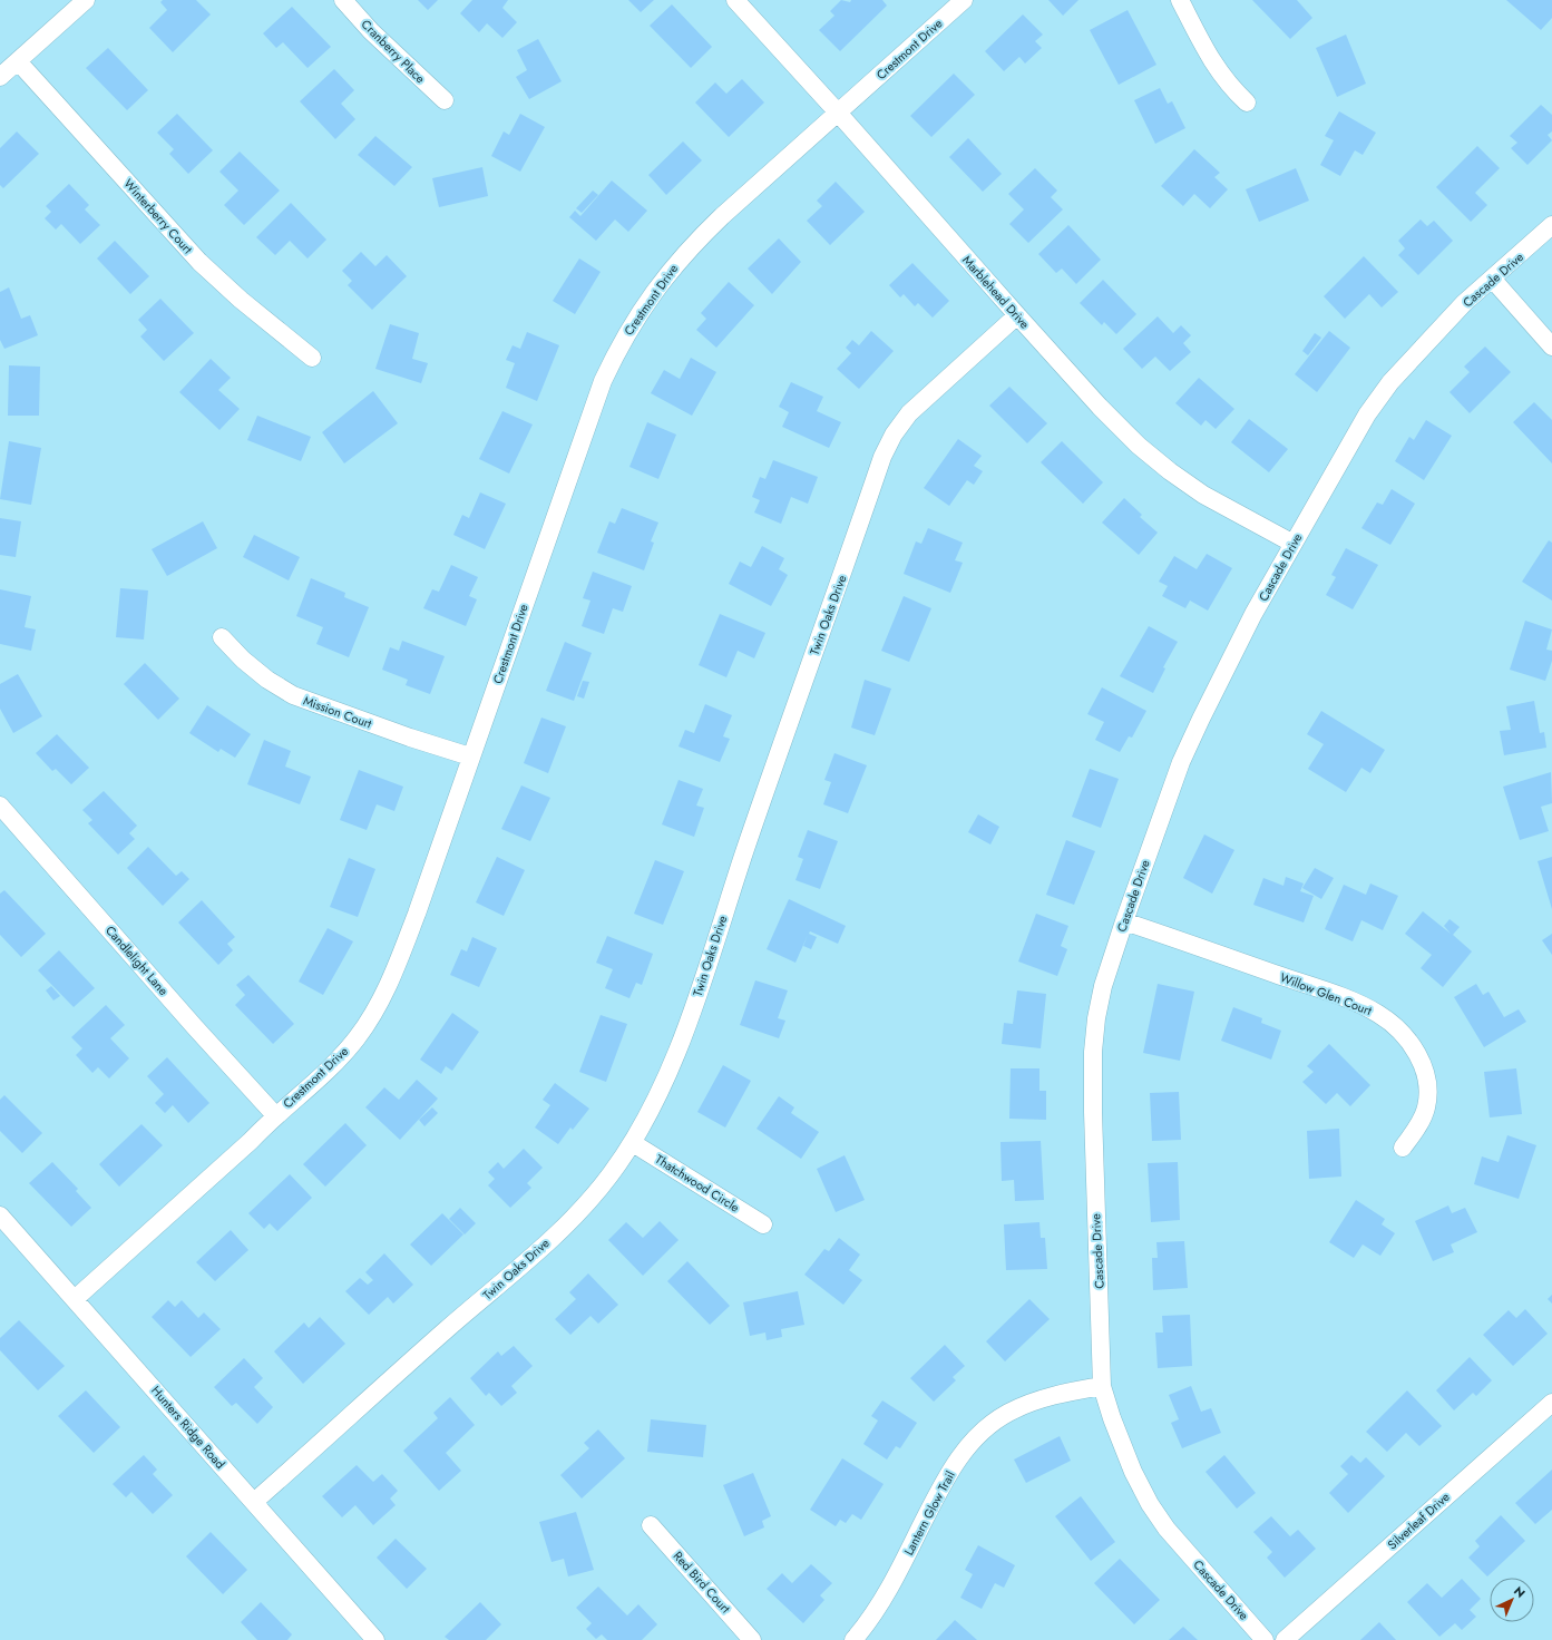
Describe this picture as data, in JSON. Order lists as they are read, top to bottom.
{
  "streets": {
    "street": [
      "Crestmont Drive",
      "Cranberry Place",
      "Winterberry Court",
      "Cascade Drive",
      "Marblehead Drive",
      "Twin Oaks Drive",
      "Mission Court",
      "Candlelight Lane",
      "Willow Glen Court",
      "Thatchwood Circle",
      "Hunters Ridge Road",
      "Lantern Glow Trail",
      "Silverleaf Drive",
      "Red Bird Court"
    ]
  },
  "crossings": [
    ["Crestmont Drive", "Marblehead Drive"],
    ["Crestmont Drive", "Mission Court"],
    ["Crestmont Drive", "Candlelight Lane"],
    ["Crestmont Drive", "Hunters Ridge Road"],
    ["Cascade Drive", "Marblehead Drive"],
    ["Cascade Drive", "Willow Glen Court"],
    ["Cascade Drive", "Lantern Glow Trail"],
    ["Marblehead Drive", "Twin Oaks Drive"],
    ["Twin Oaks Drive", "Thatchwood Circle"],
    ["Twin Oaks Drive", "Hunters Ridge Road"]
  ],
  "north": "top right"
}
